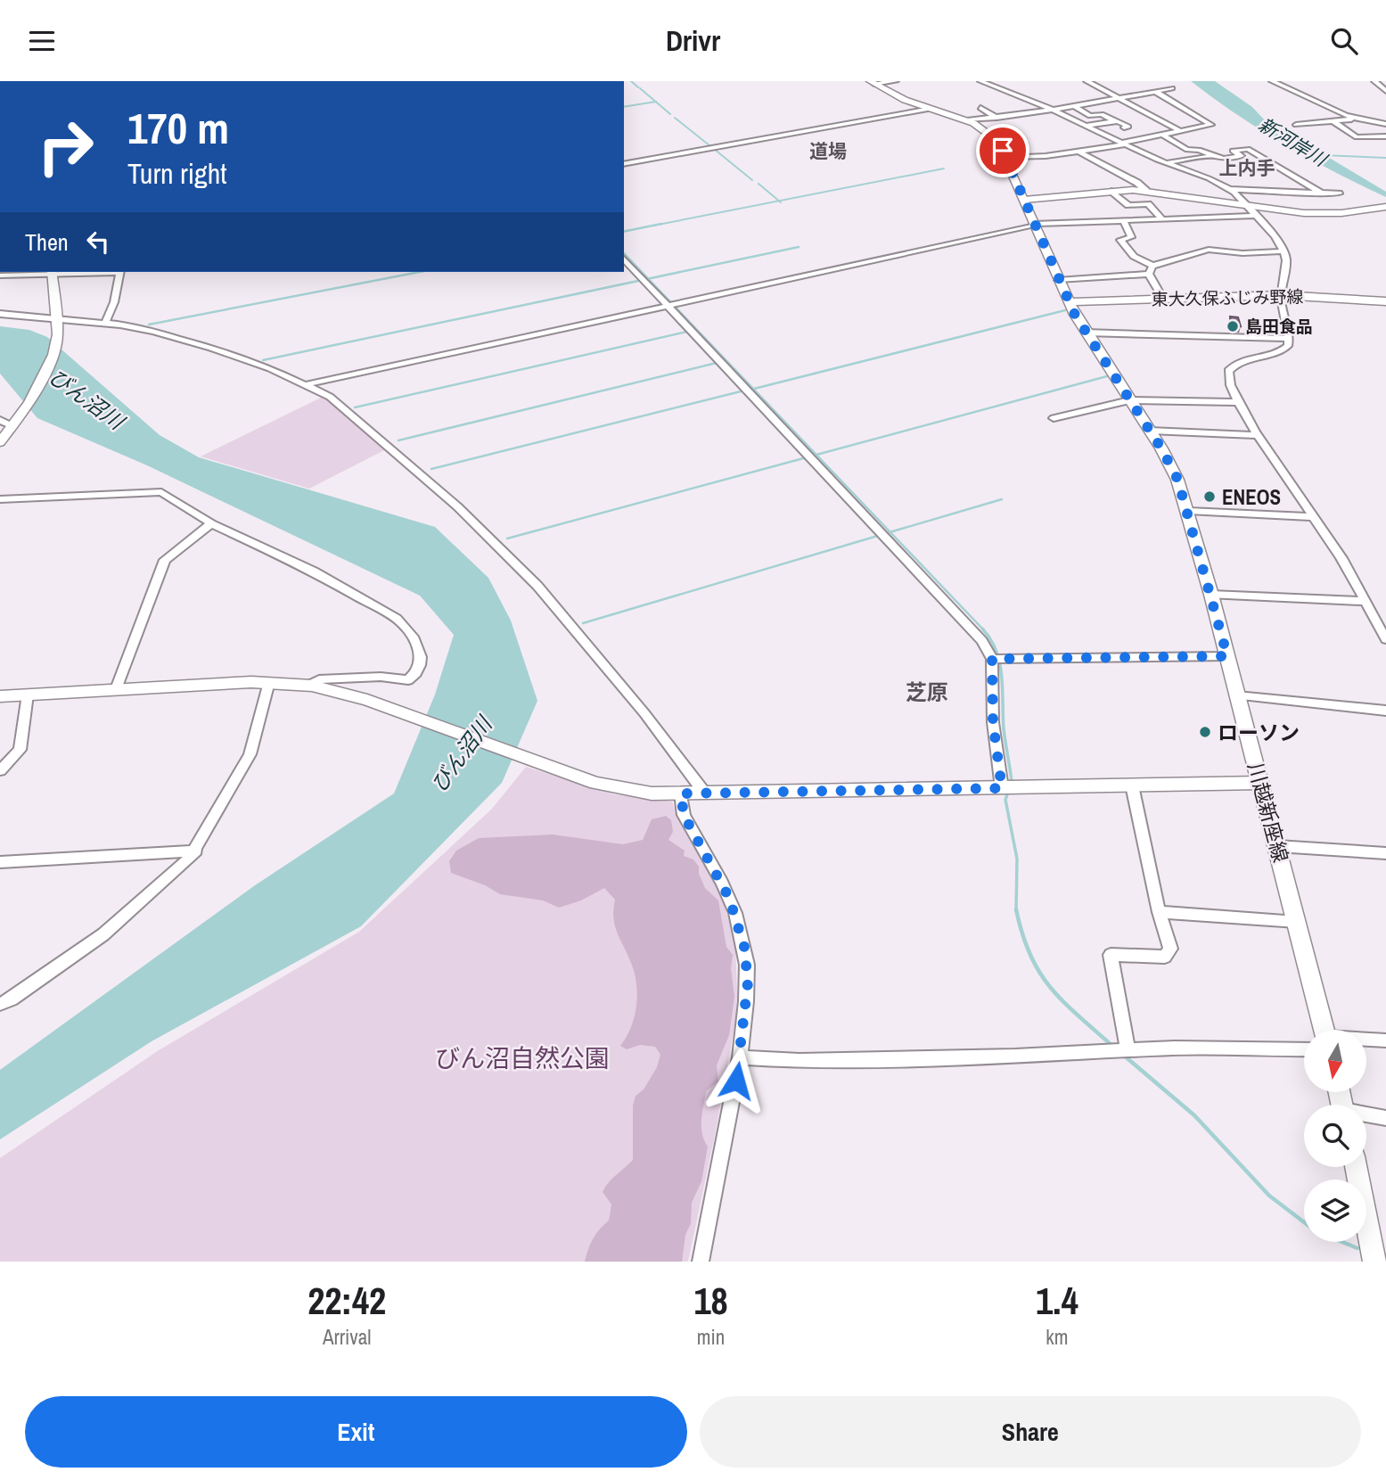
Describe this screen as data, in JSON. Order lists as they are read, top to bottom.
{
  "streets": {
    "main road": ["東大久保ふじみ野線", "川越新座線"]
  },
  "crossings": [
    ["東大久保ふじみ野線", "川越新座線"]
  ],
  "districts": ["道場", "上内手", "芝原"],
  "water": ["新河岸川", "びん沼川"],
  "parks": ["びん沼自然公園"],
  "places": ["島田食品", "ENEOS", "ローソン"],
  "north": "bottom",
  "page": {
    "header": "Drivr",
    "turn": ["170 m", "Turn right"],
    "then": "Then",
    "eta": [
      "22:42",
      "Arrival",
      "18",
      "min",
      "1.4",
      "km"
    ],
    "buttons": ["Exit", "Share"]
  }
}
